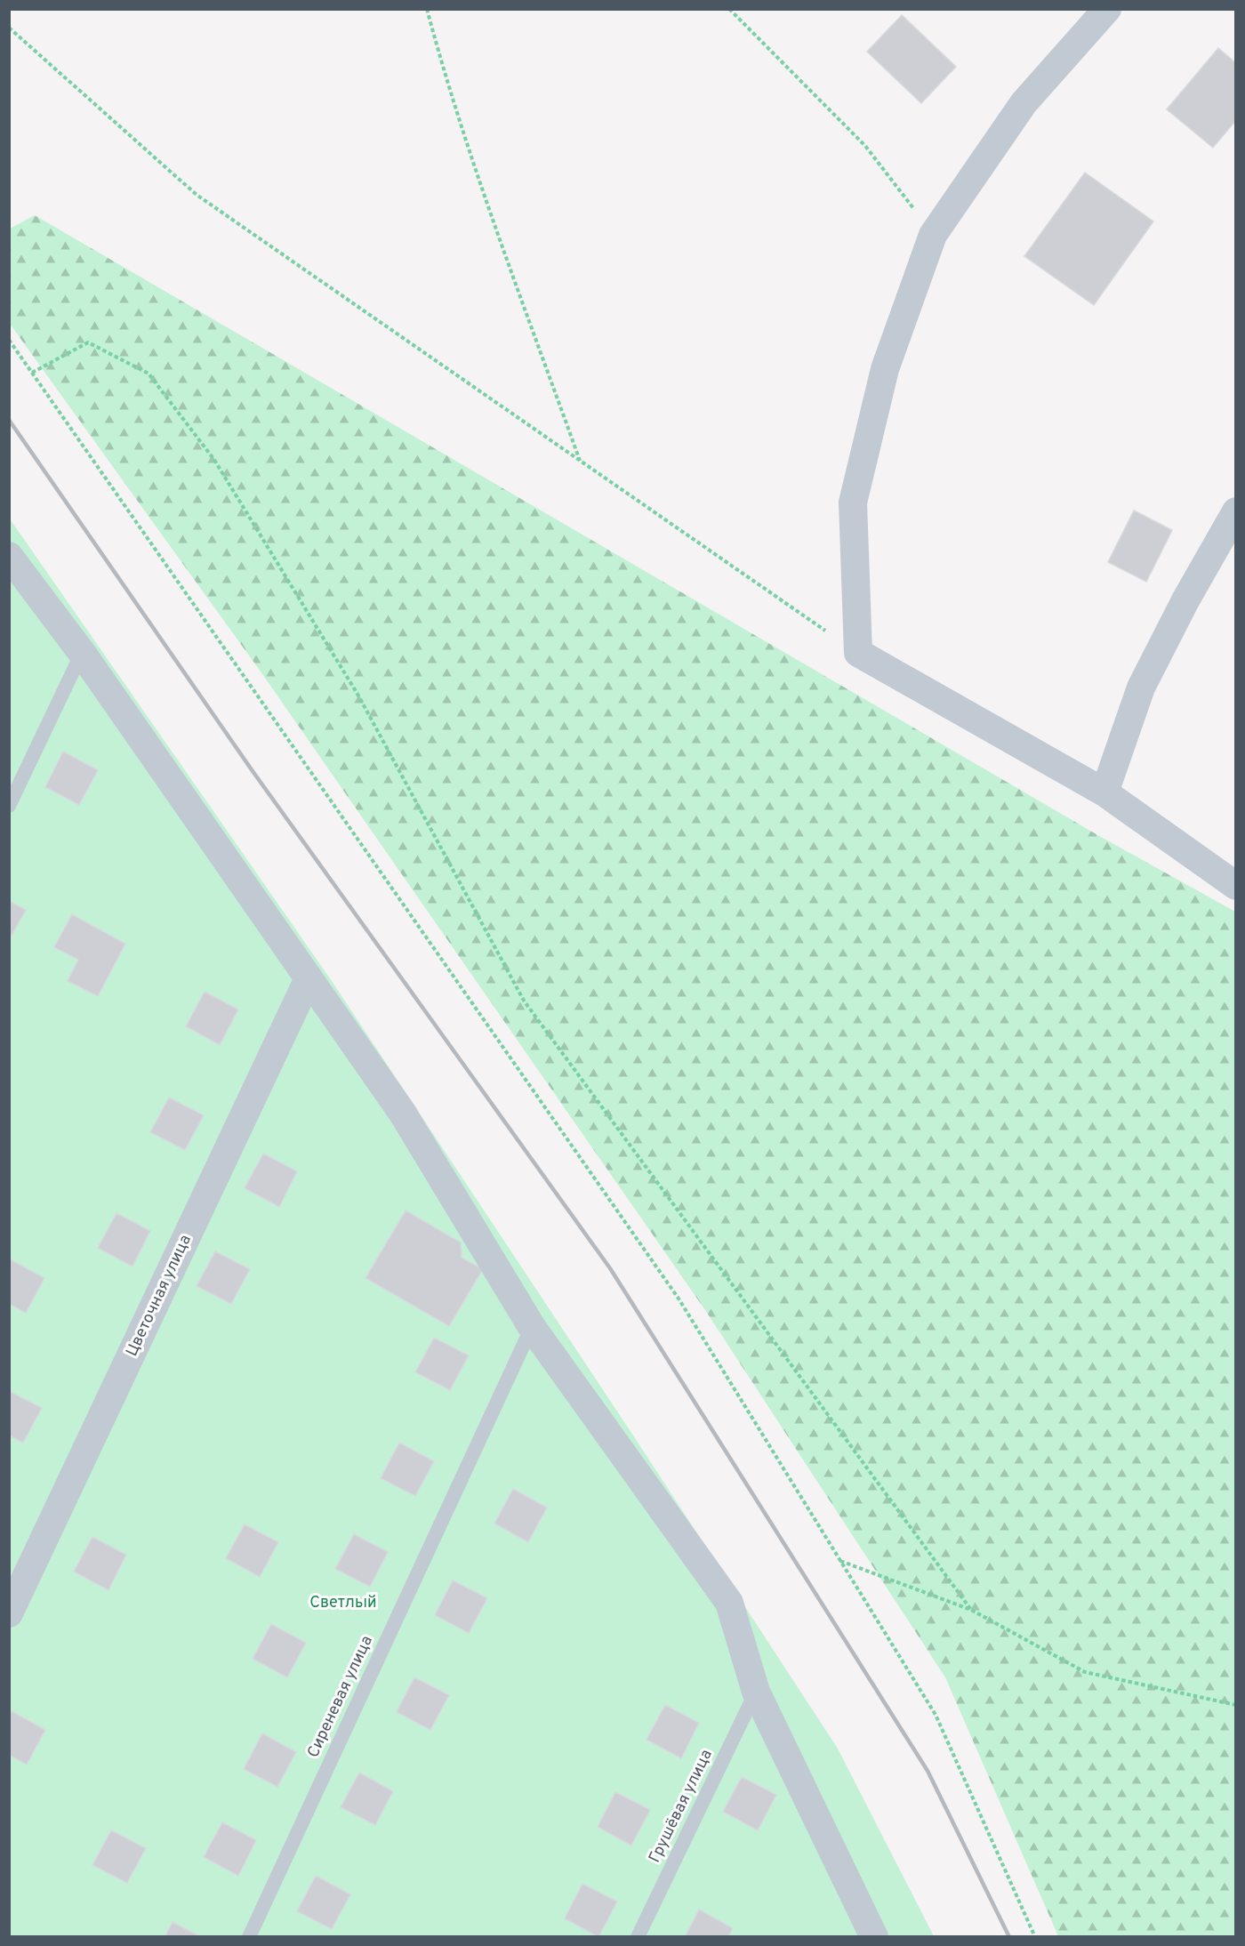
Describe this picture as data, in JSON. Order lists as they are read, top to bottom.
{
  "streets": {
    "street": ["Цветочная улица"],
    "lane": ["Сиреневая улица", "Грушёвая улица"]
  },
  "parks": ["Светлый"]
}
